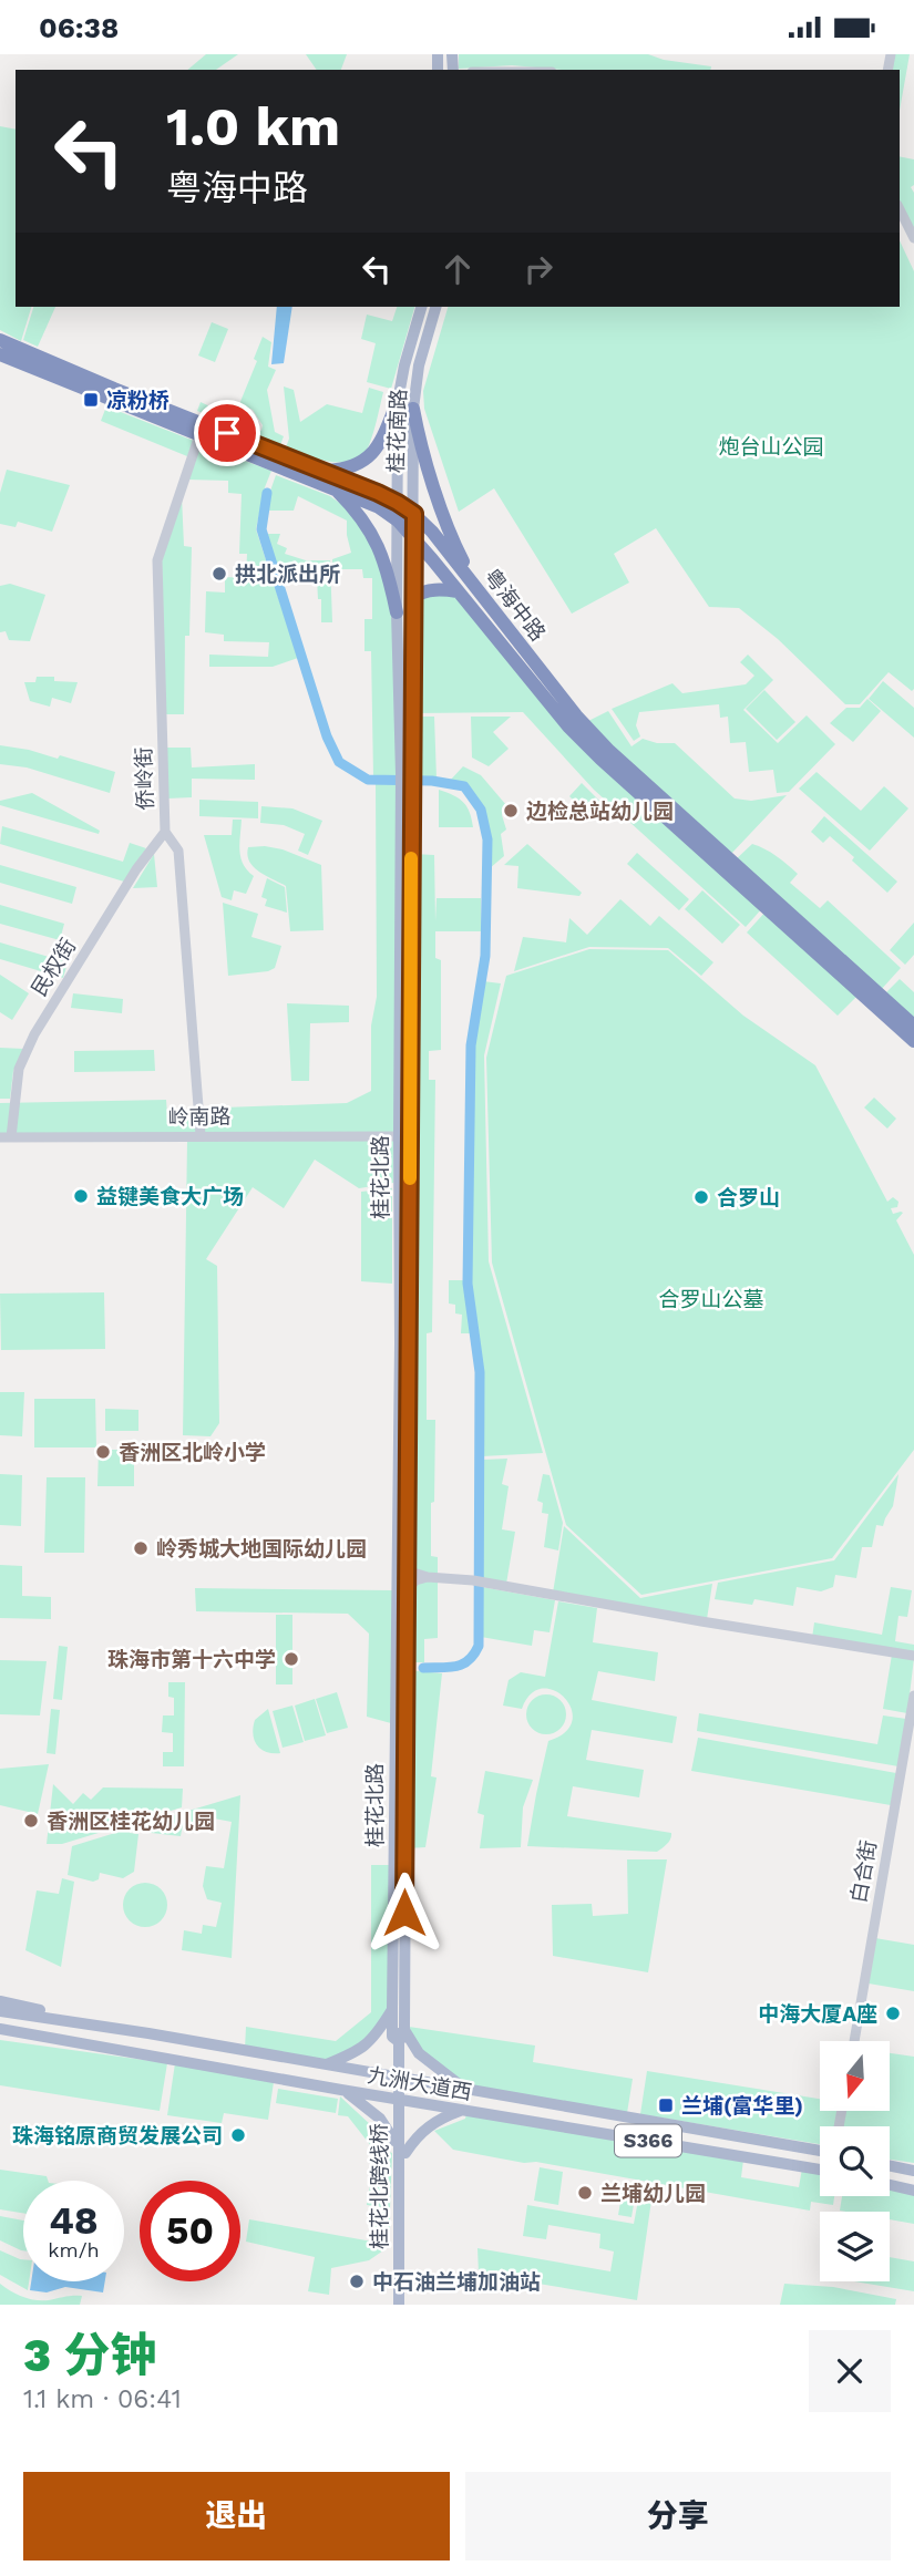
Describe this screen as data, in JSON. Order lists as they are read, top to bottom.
{
  "streets": {
    "highway": ["粤海中路"],
    "main road": [
      "桂花南路",
      "桂花北路",
      "九洲大道西",
      "S366",
      "桂花北跨线桥"
    ],
    "street": [
      "侨岭街",
      "民权街",
      "岭南路",
      "白合街"
    ]
  },
  "crossings": [
    ["桂花南路", "粤海中路"],
    ["桂花南路", "桂花北路"],
    ["粤海中路", "侨岭街"],
    ["粤海中路", "桂花北路"],
    ["侨岭街", "民权街"],
    ["侨岭街", "岭南路"],
    ["民权街", "岭南路"],
    ["岭南路", "桂花北路"],
    ["桂花北路", "桂花北跨线桥"]
  ],
  "parks": ["炮台山公园", "合罗山公墓"],
  "places": {
    "transit": ["凉粉桥", "兰埔(富华里)"],
    "other": [
      "拱北派出所",
      "边检总站幼儿园",
      "益键美食大广场",
      "合罗山",
      "香洲区北岭小学",
      "岭秀城大地国际幼儿园",
      "珠海市第十六中学",
      "香洲区桂花幼儿园",
      "中海大厦A座",
      "珠海铭原商贸发展公司",
      "兰埔幼儿园",
      "中石油兰埔加油站"
    ]
  },
  "north": "bottom",
  "page": {
    "status": "06:38",
    "turn": ["1.0 km", "粤海中路"],
    "speed": "48 km/h",
    "limit": "50",
    "heading": ["3 分钟", "1.1 km · 06:41"],
    "buttons": ["退出", "分享"]
  }
}
